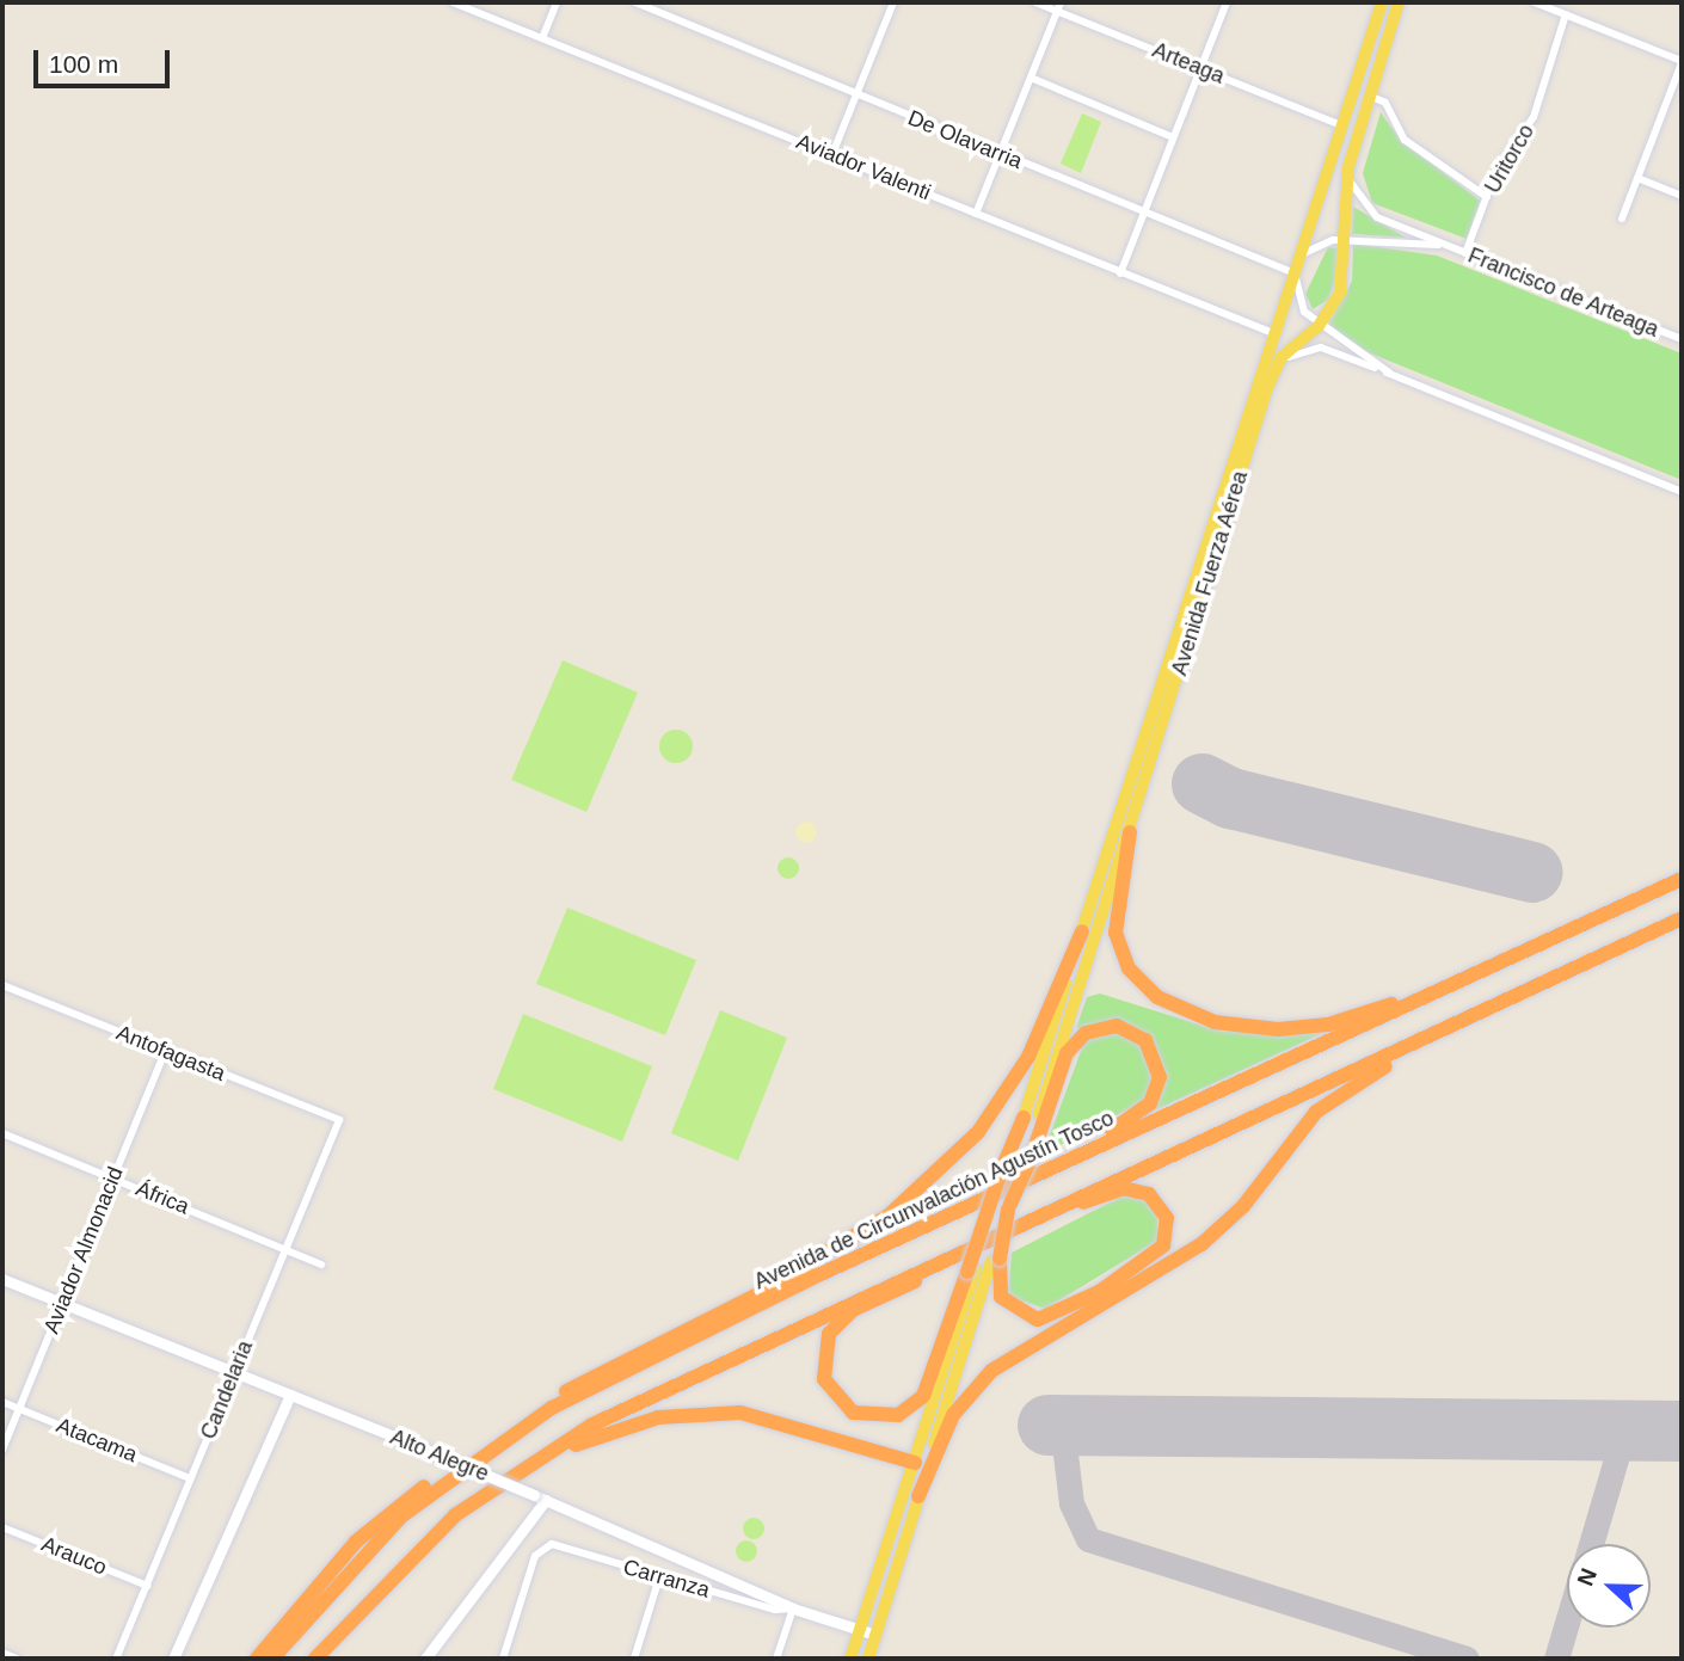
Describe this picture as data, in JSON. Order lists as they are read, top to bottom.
{
  "streets": {
    "highway": ["Avenida de Circunvalación Agustín Tosco"],
    "main road": ["Avenida Fuerza Aérea", "Alto Alegre"],
    "street": [
      "Arteaga",
      "De Olavarria",
      "Uritorco",
      "Aviador Valenti",
      "Francisco de Arteaga",
      "Antofagasta",
      "África",
      "Aviador Almonacid",
      "Candelaria",
      "Atacama",
      "Arauco",
      "Carranza"
    ]
  },
  "crossings": [
    ["Arteaga", "Avenida Fuerza Aérea"],
    ["De Olavarria", "Avenida Fuerza Aérea"],
    ["Uritorco", "Francisco de Arteaga"],
    ["Aviador Valenti", "Avenida Fuerza Aérea"],
    ["Francisco de Arteaga", "Avenida Fuerza Aérea"],
    ["Antofagasta", "Aviador Almonacid"],
    ["Antofagasta", "Candelaria"],
    ["África", "Aviador Almonacid"],
    ["África", "Candelaria"],
    ["Aviador Almonacid", "Atacama"],
    ["Aviador Almonacid", "Alto Alegre"],
    ["Candelaria", "Atacama"],
    ["Candelaria", "Alto Alegre"],
    ["Candelaria", "Arauco"],
    ["Alto Alegre", "Carranza"]
  ],
  "scale_bar": "100 m",
  "north": "left"
}
